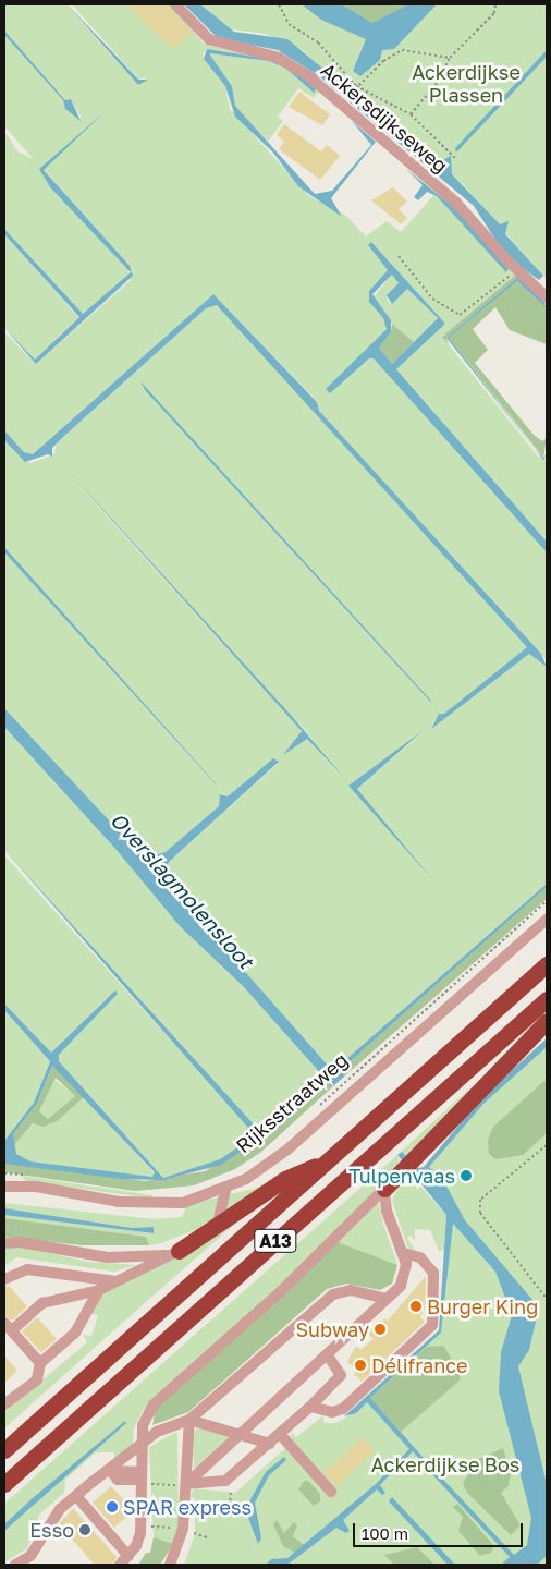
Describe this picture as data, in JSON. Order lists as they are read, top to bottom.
{
  "streets": {
    "highway": ["A13"],
    "street": ["Ackersdijkseweg", "Rijksstraatweg"]
  },
  "water": ["Overslagmolensloot"],
  "parks": ["Ackerdijkse Plassen", "Ackerdijkse Bos"],
  "places": [
    "Tulpenvaas",
    "Burger King",
    "Subway",
    "Délifrance",
    "SPAR express",
    "Esso"
  ],
  "scale_bar": "100 m"
}
